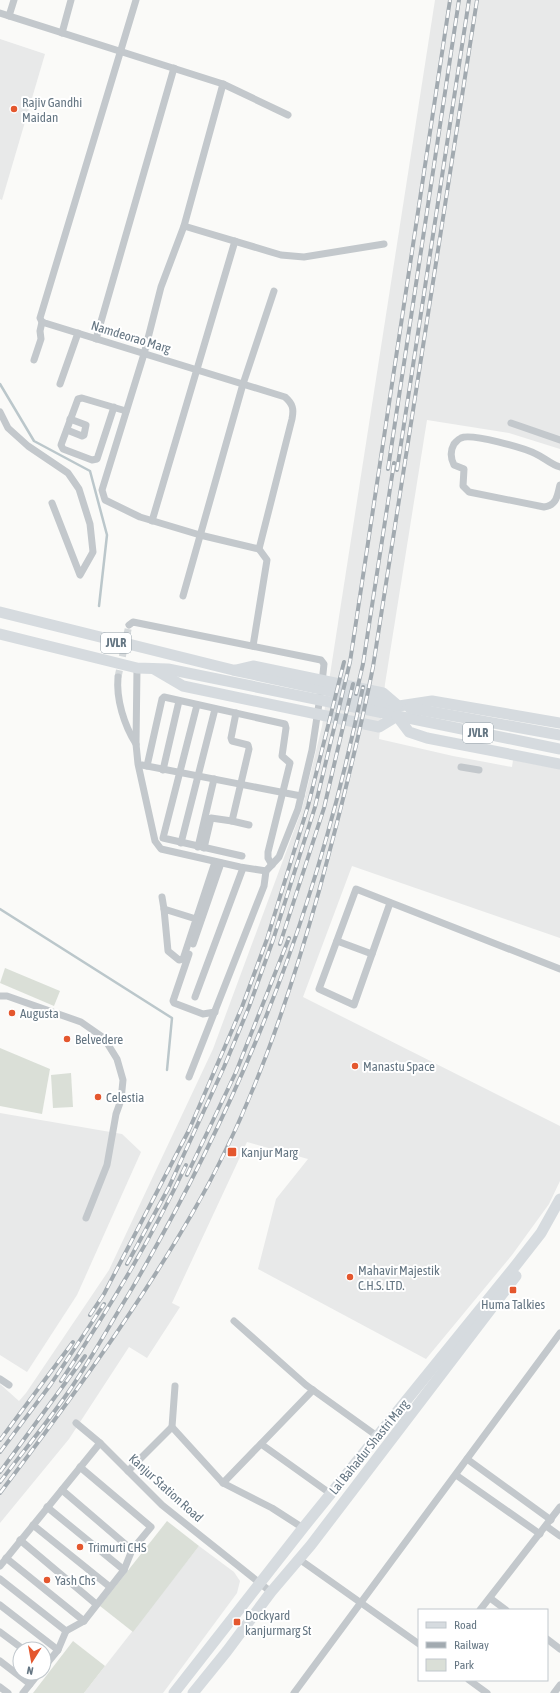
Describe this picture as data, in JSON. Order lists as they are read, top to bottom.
{
  "streets": {
    "main road": ["JVLR", "Lal Bahadur Shastri Marg"],
    "street": ["Namdeorao Marg", "Kanjur Station Road"]
  },
  "crossings": [
    ["Lal Bahadur Shastri Marg", "Kanjur Station Road"]
  ],
  "places": {
    "other": [
      "Rajiv Gandhi Maidan",
      "Augusta",
      "Belvedere",
      "Manastu Space",
      "Celestia",
      "Mahavir Majestik C.H.S. LTD.",
      "Trimurti CHS",
      "Yash Chs"
    ],
    "transit": ["Kanjur Marg", "Huma Talkies", "Dockyard kanjurmarg St"]
  },
  "legend": ["Road", "Railway", "Park"],
  "north": "bottom"
}
